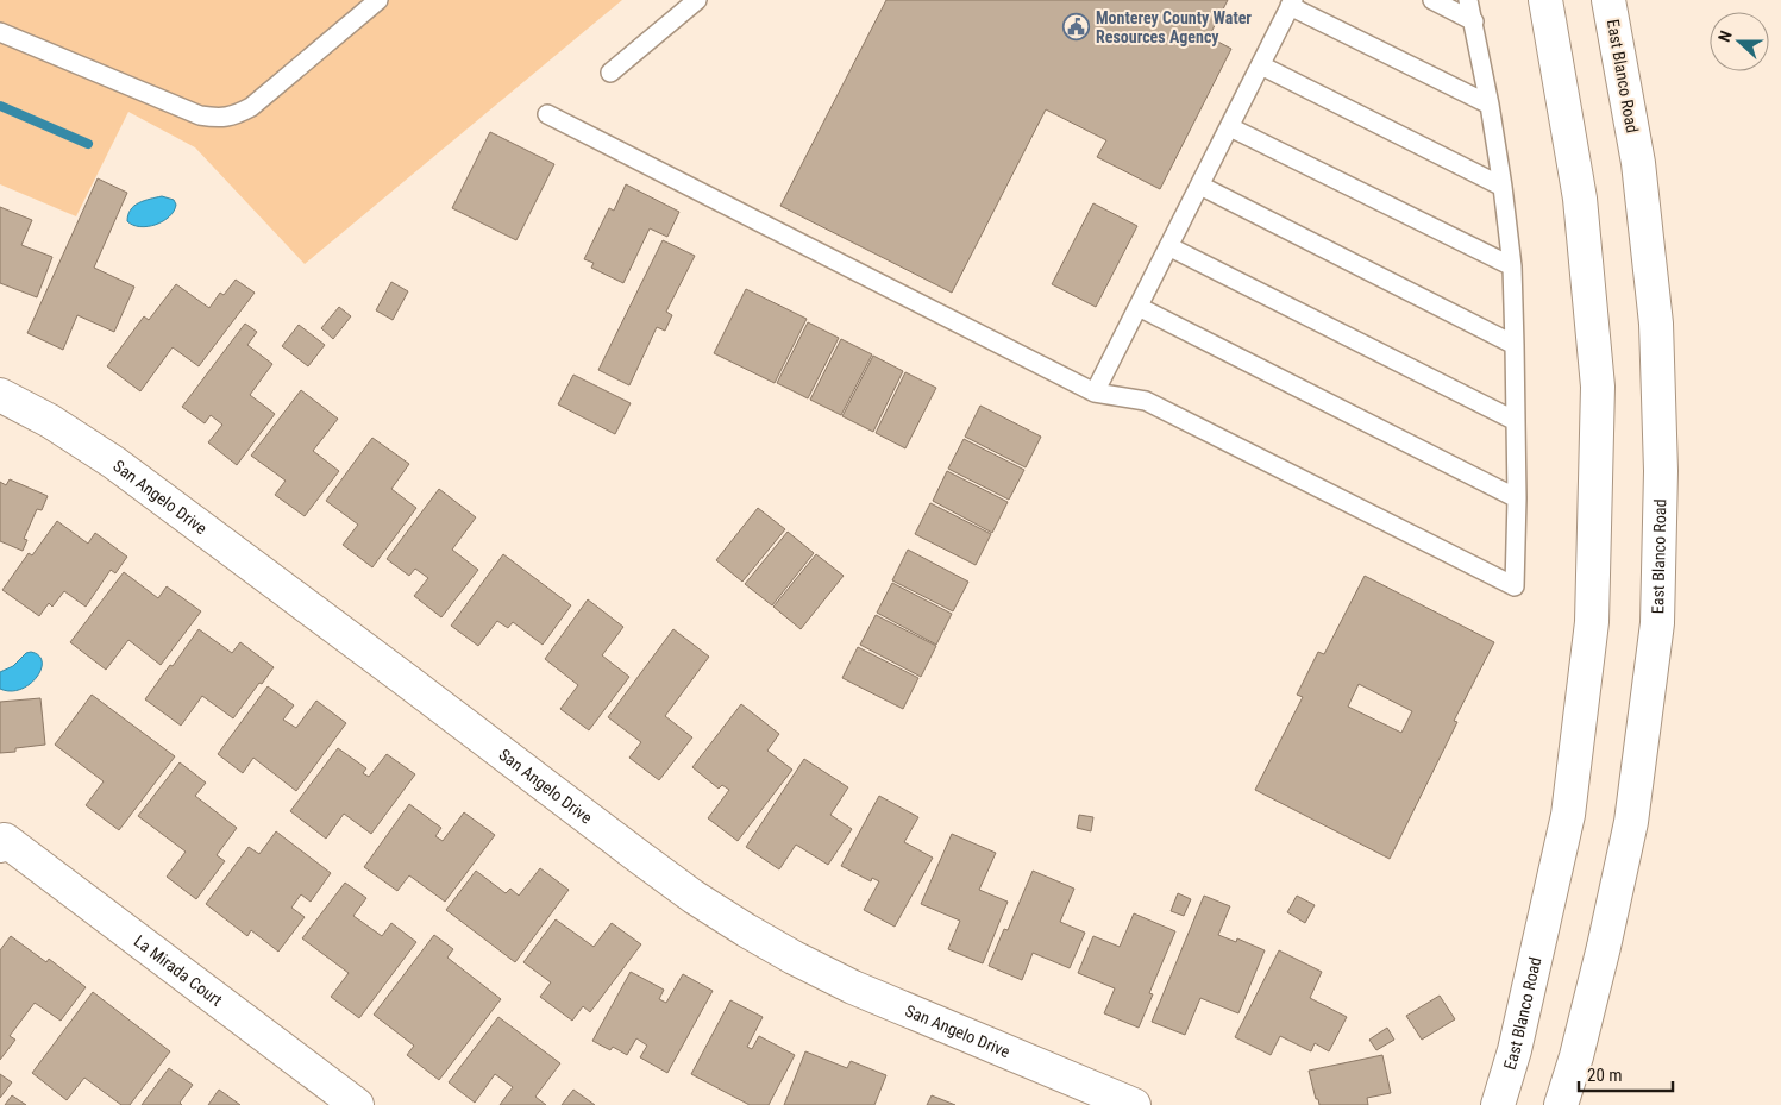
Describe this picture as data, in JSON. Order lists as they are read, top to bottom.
{
  "streets": {
    "main road": ["East Blanco Road", "San Angelo Drive", "La Mirada Court"]
  },
  "places": {
    "public building": ["Monterey County Water Resources Agency"]
  },
  "scale_bar": "20 m",
  "north": "left"
}
